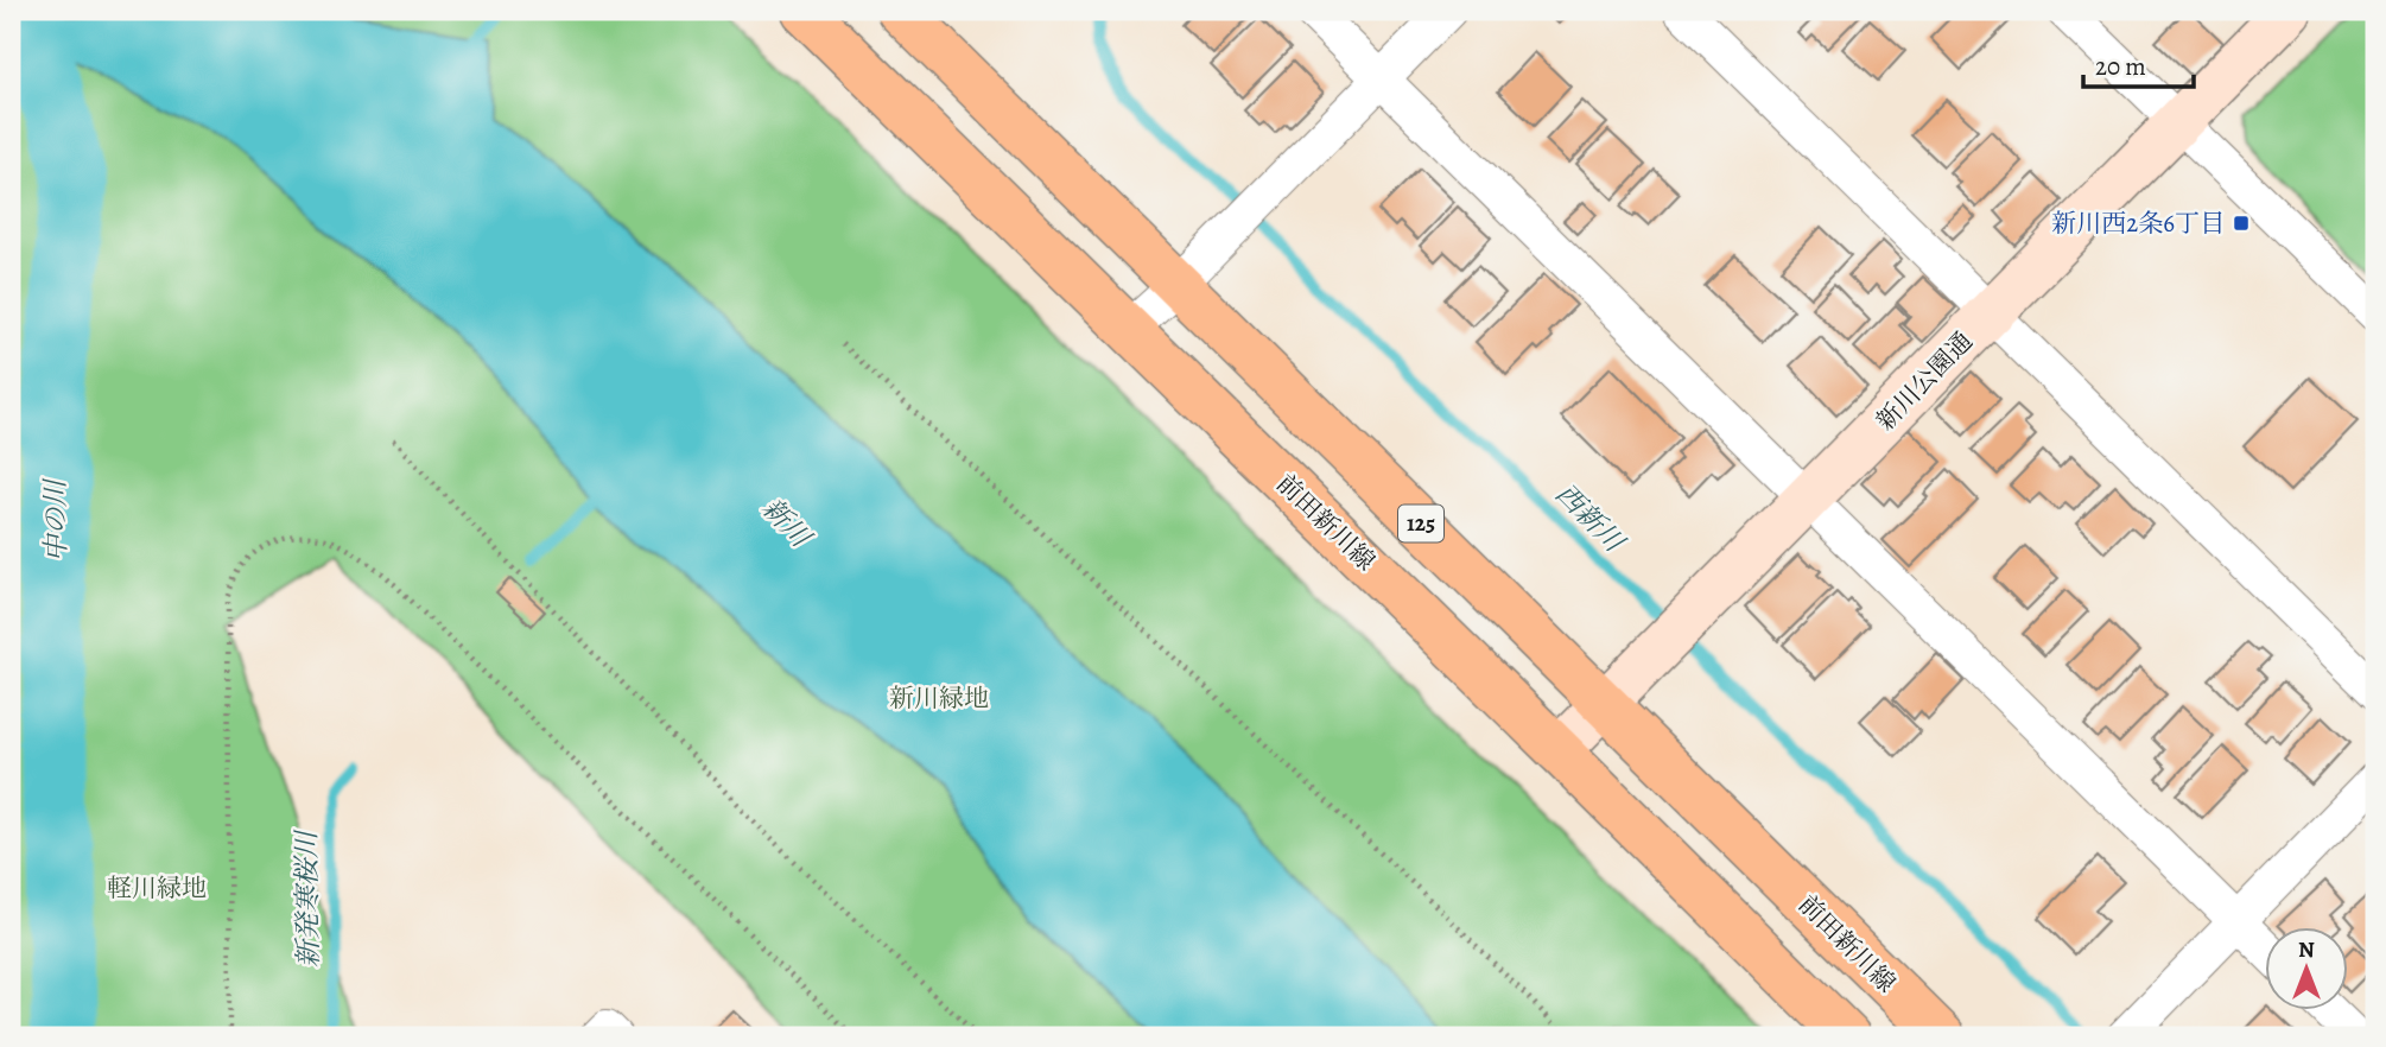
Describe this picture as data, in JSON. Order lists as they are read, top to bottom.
{
  "streets": {
    "main road": ["前田新川線", "125"],
    "street": ["新川公園通"]
  },
  "crossings": [
    ["新川公園通", "前田新川線"]
  ],
  "water": [
    "西新川",
    "中の川",
    "新川",
    "新発寒桜川"
  ],
  "parks": ["新川緑地", "軽川緑地"],
  "places": {
    "transit": ["新川西2条6丁目"]
  },
  "scale_bar": "20 m",
  "north": "top"
}
